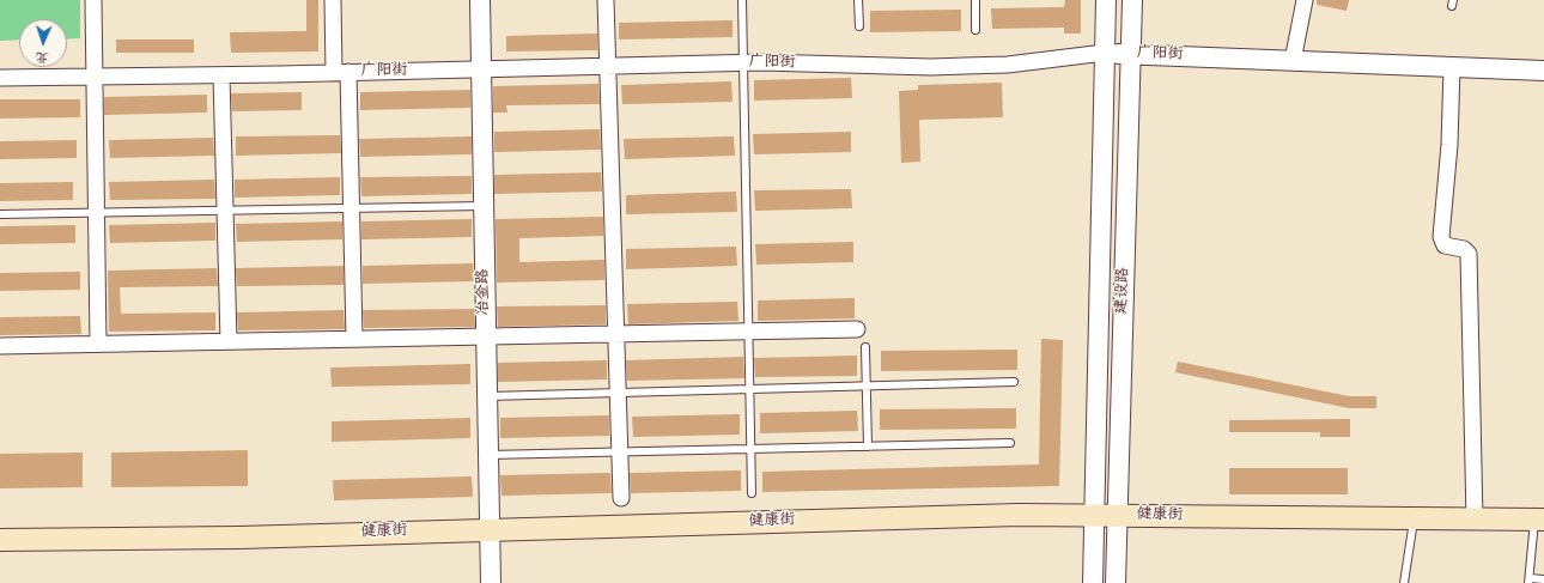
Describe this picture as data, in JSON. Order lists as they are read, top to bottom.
{
  "streets": {
    "main road": ["健康街"],
    "street": ["广阳街", "建设路", "冶金路"]
  },
  "crossings": [
    ["广阳街", "建设路"],
    ["广阳街", "冶金路"],
    ["建设路", "健康街"],
    ["冶金路", "健康街"]
  ],
  "north": "bottom"
}
